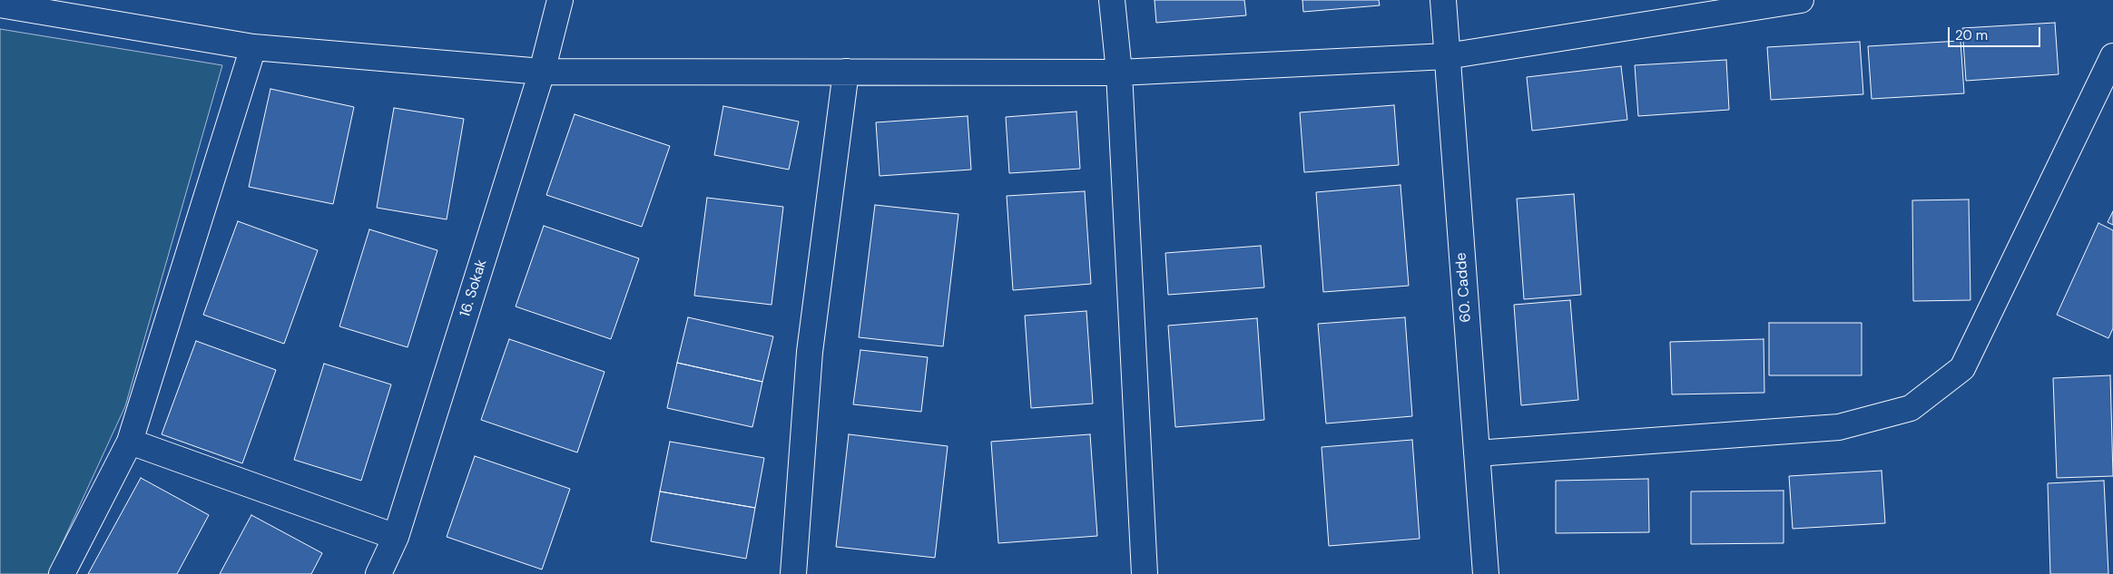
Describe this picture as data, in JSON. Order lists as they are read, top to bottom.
{
  "streets": {
    "street": ["60. Cadde", "16. Sokak"]
  },
  "scale_bar": "20 m"
}
